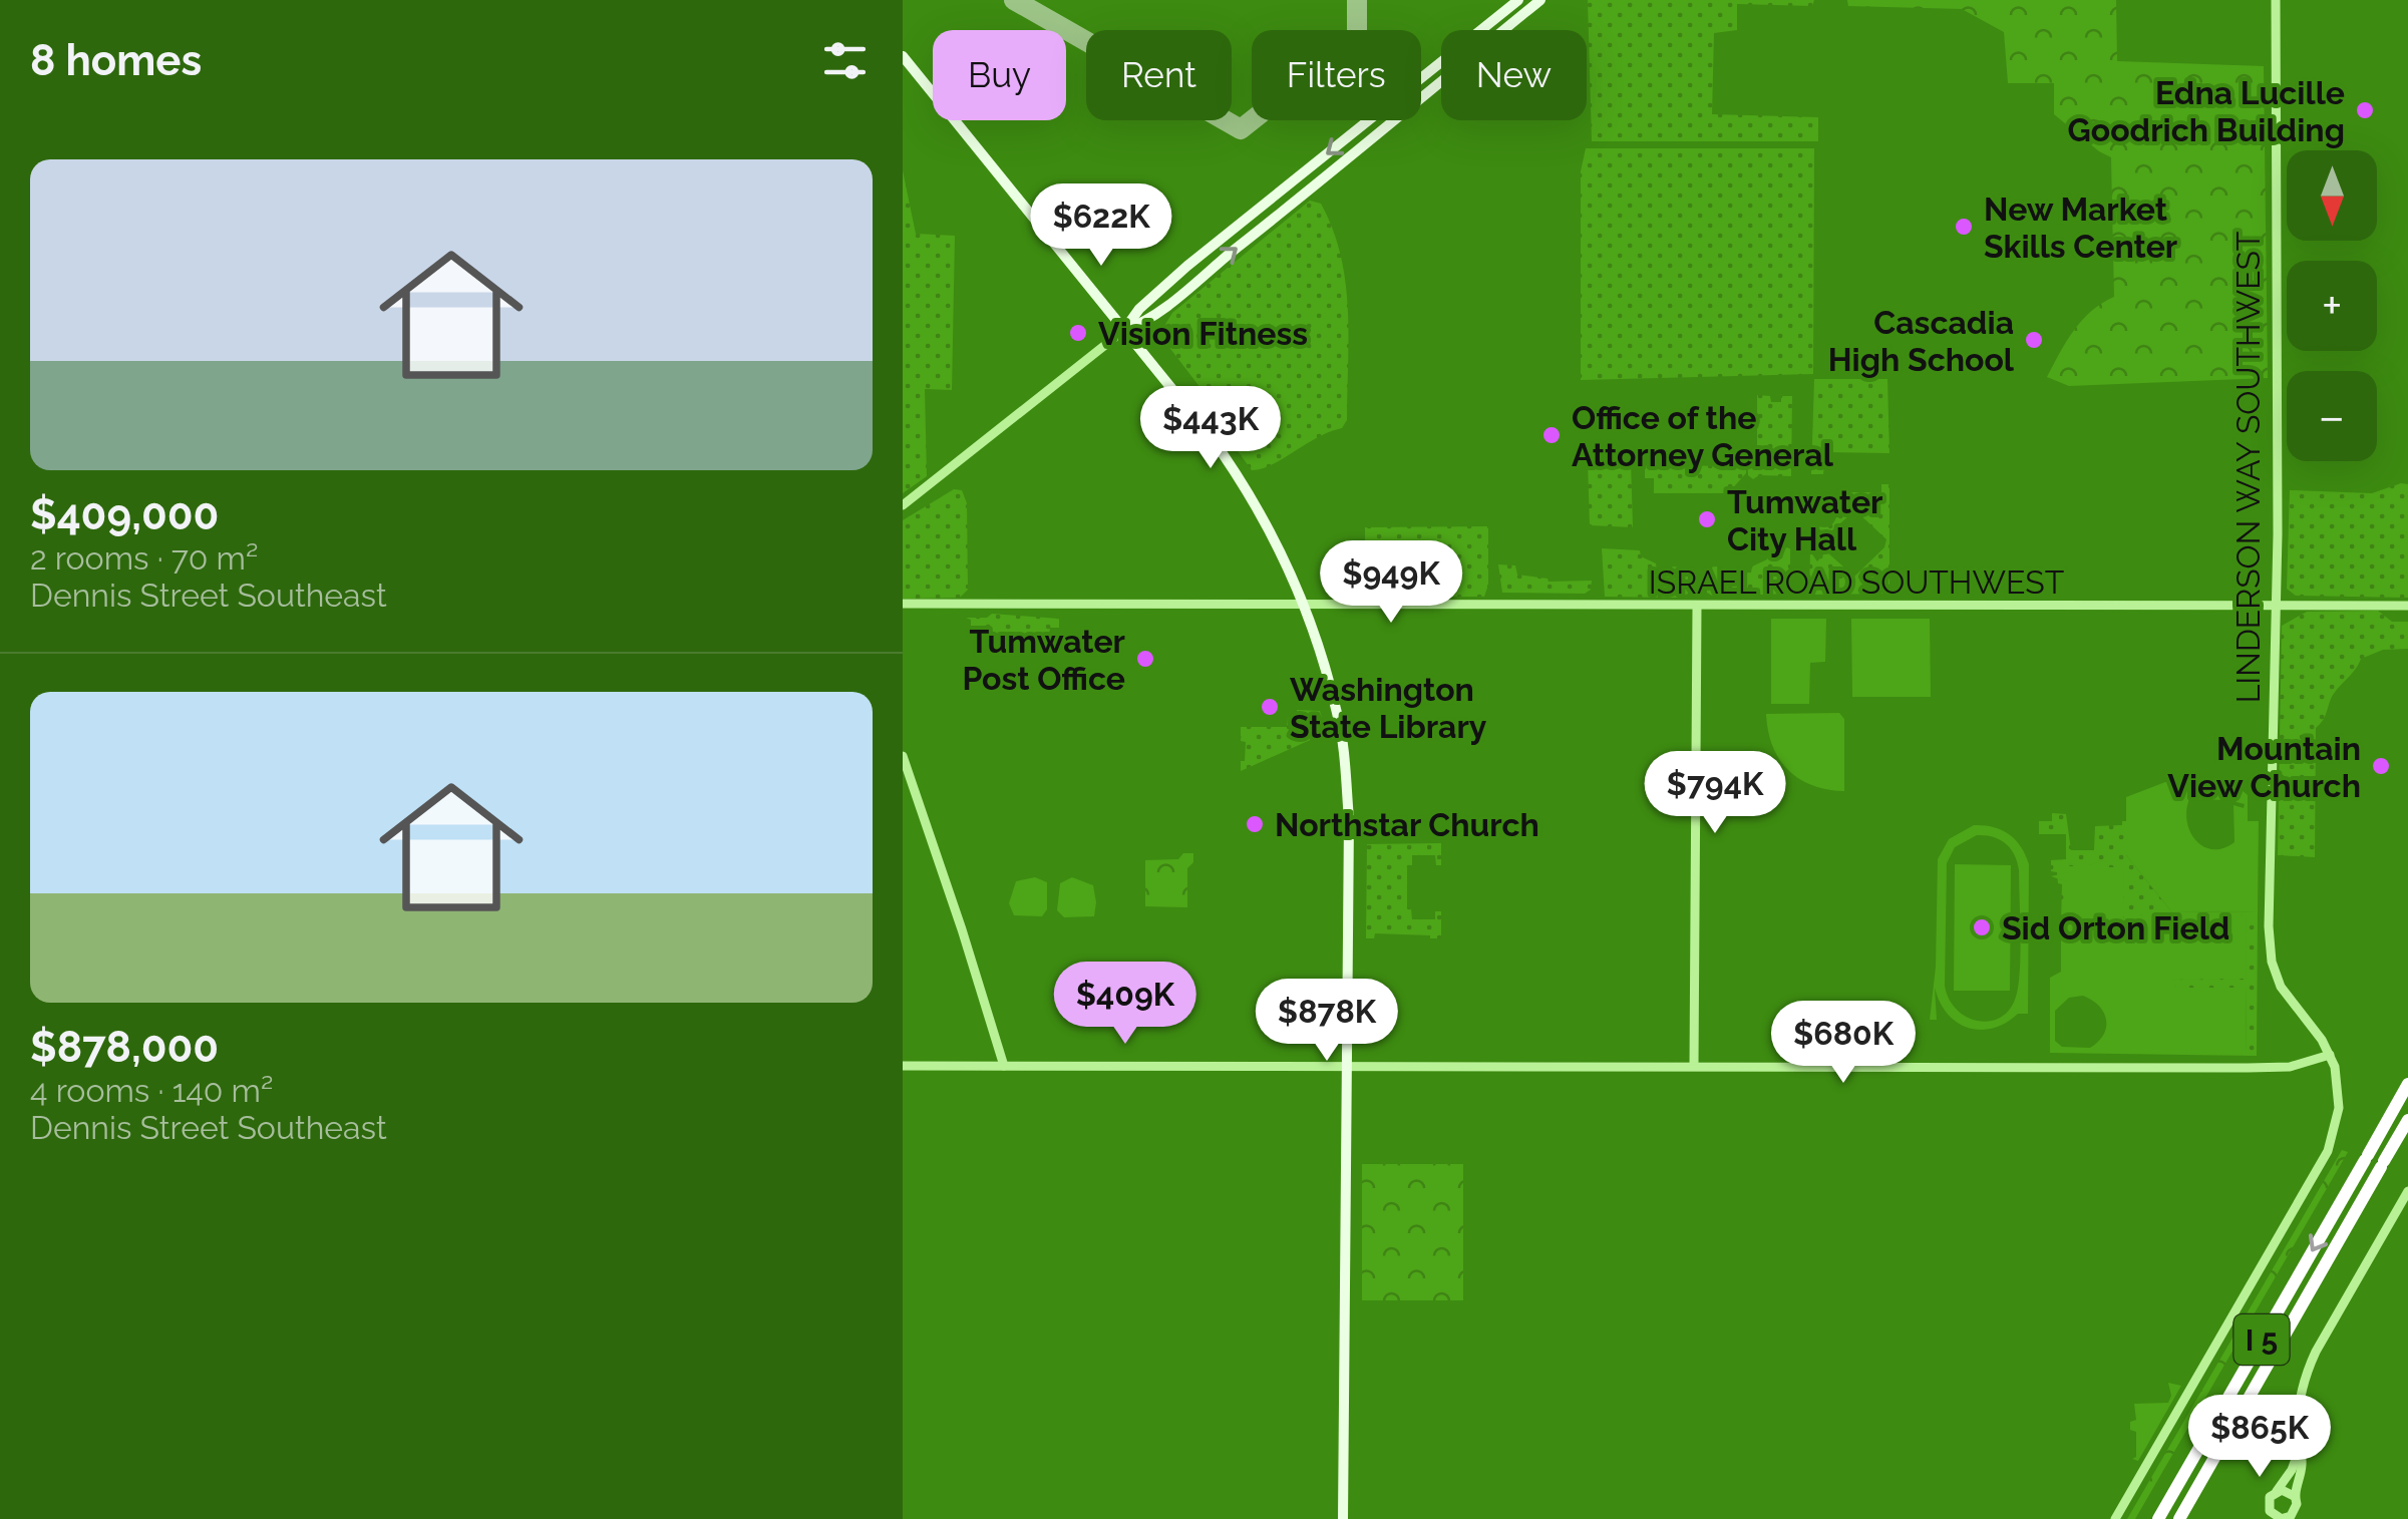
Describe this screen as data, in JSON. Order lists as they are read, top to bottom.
{
  "streets": {
    "highway": ["I 5"],
    "street": ["LINDERSON WAY SOUTHWEST", "ISRAEL ROAD SOUTHWEST"]
  },
  "crossings": [
    ["LINDERSON WAY SOUTHWEST", "ISRAEL ROAD SOUTHWEST"]
  ],
  "places": [
    "Edna Lucille Goodrich Building",
    "New Market Skills Center",
    "Vision Fitness",
    "Cascadia High School",
    "Office of the Attorney General",
    "Tumwater City Hall",
    "Tumwater Post Office",
    "Washington State Library",
    "Mountain View Church",
    "Northstar Church",
    "Sid Orton Field"
  ],
  "north": "bottom",
  "page": {
    "heading": "8 homes",
    "chip": [
      "Buy",
      "Rent",
      "Filters",
      "New"
    ],
    "list": [
      {
        "name": "$409,000",
        "note": "2 rooms · 70 m² · Dennis Street Southeast"
      },
      {
        "name": "$878,000",
        "note": "4 rooms · 140 m² · Dennis Street Southeast"
      }
    ],
    "map_buttons": ["+", "−"],
    "price": [
      "$622K",
      "$443K",
      "$949K",
      "$794K",
      "$409K",
      "$878K",
      "$680K",
      "$865K"
    ]
  }
}
